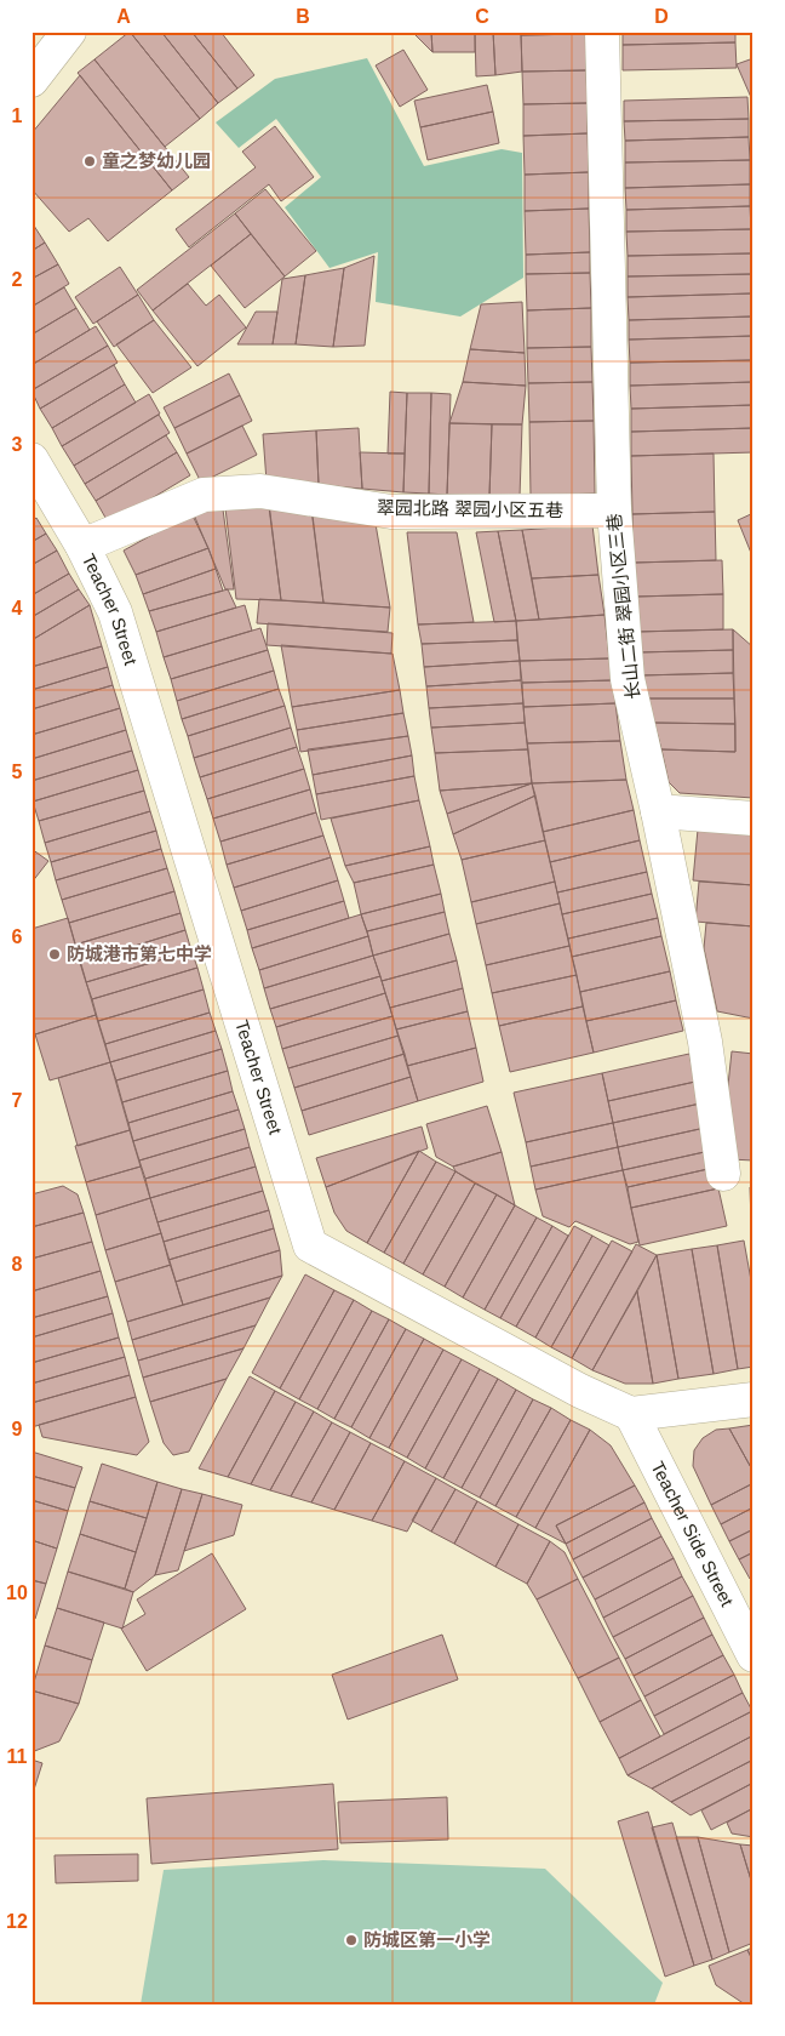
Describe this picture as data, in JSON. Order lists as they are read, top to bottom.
{
  "streets": {
    "street": [
      "翠园北路 翠园小区五巷",
      "长山二街 翠园小区三巷",
      "Teacher Street",
      "Teacher Side Street"
    ]
  },
  "crossings": [
    ["翠园北路 翠园小区五巷", "长山二街 翠园小区三巷"],
    ["翠园北路 翠园小区五巷", "Teacher Street"],
    ["Teacher Street", "Teacher Side Street"]
  ],
  "places": ["童之梦幼儿园", "防城港市第七中学", "防城区第一小学"],
  "grid": {
    "columns": [
      "A",
      "B",
      "C",
      "D"
    ],
    "rows": [
      "1",
      "2",
      "3",
      "4",
      "5",
      "6",
      "7",
      "8",
      "9",
      "10",
      "11",
      "12"
    ]
  }
}
